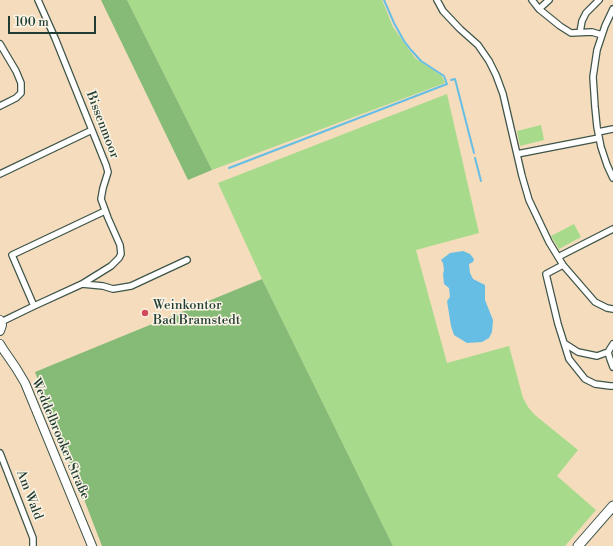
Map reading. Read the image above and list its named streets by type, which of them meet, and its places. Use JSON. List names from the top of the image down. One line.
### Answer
{"streets":{"street":["Bissenmoor","Weddelbrooker Straße","Am Wald"]},"places":["Weinkontor Bad Bramstedt"],"scale_bar":"100 m"}
